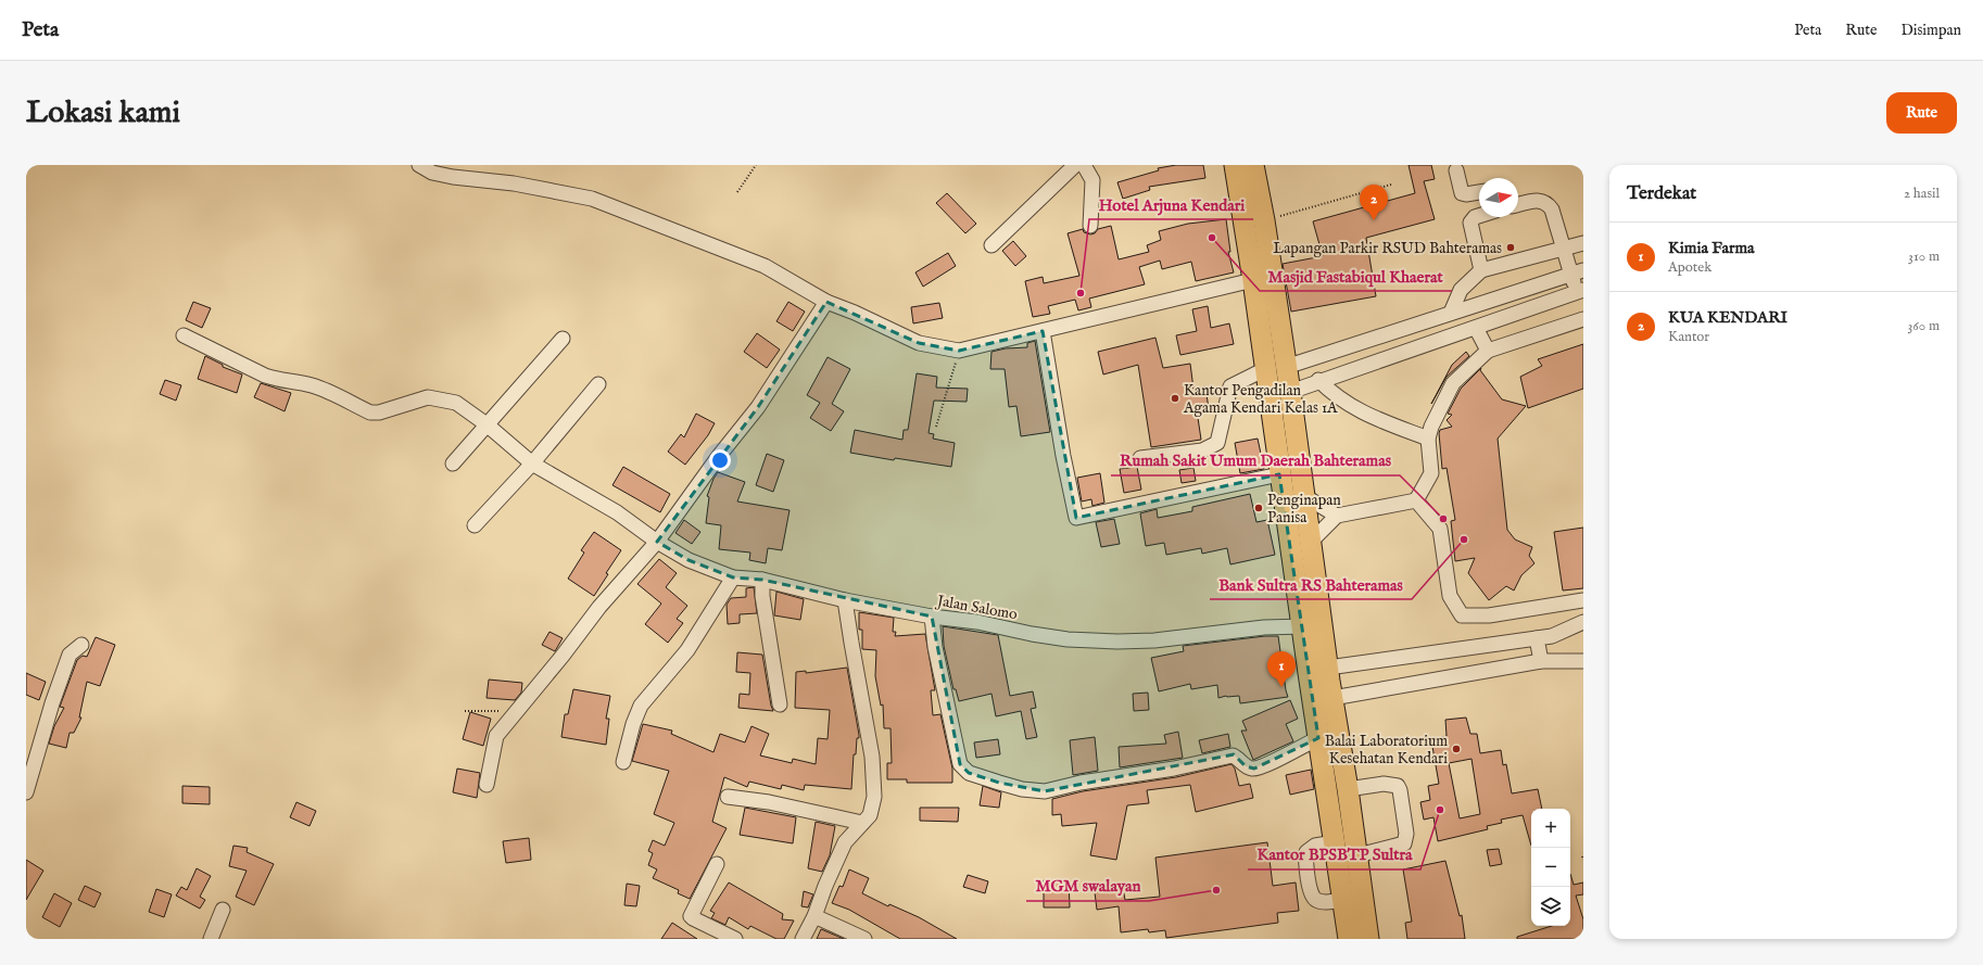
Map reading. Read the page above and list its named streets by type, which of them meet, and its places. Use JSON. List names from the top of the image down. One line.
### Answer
{"streets":{"street":["Jalan Salomo"]},"places":["Masjid Fastabiqul Khaerat","Lapangan Parkir RSUD Bahteramas","Hotel Arjuna Kendari","Kantor Pengadilan Agama Kendari Kelas 1A","Penginapan Panisa","Rumah Sakit Umum Daerah Bahteramas","Bank Sultra RS Bahteramas","Balai Laboratorium Kesehatan Kendari","Kantor BPSBTP Sultra","MGM swalayan"],"north":"right","page":{"header":"Peta","nav":["Peta","Rute","Disimpan"],"buttons":"Rute","title":"Lokasi kami","heading":["Terdekat","2 hasil"],"pins":["2","1"],"list":[{"mark":"1","name":"Kimia Farma","note":"Apotek","value":"310 m"},{"mark":"2","name":"KUA KENDARI","note":"Kantor","value":"360 m"}],"map_buttons":["+","−"]}}
